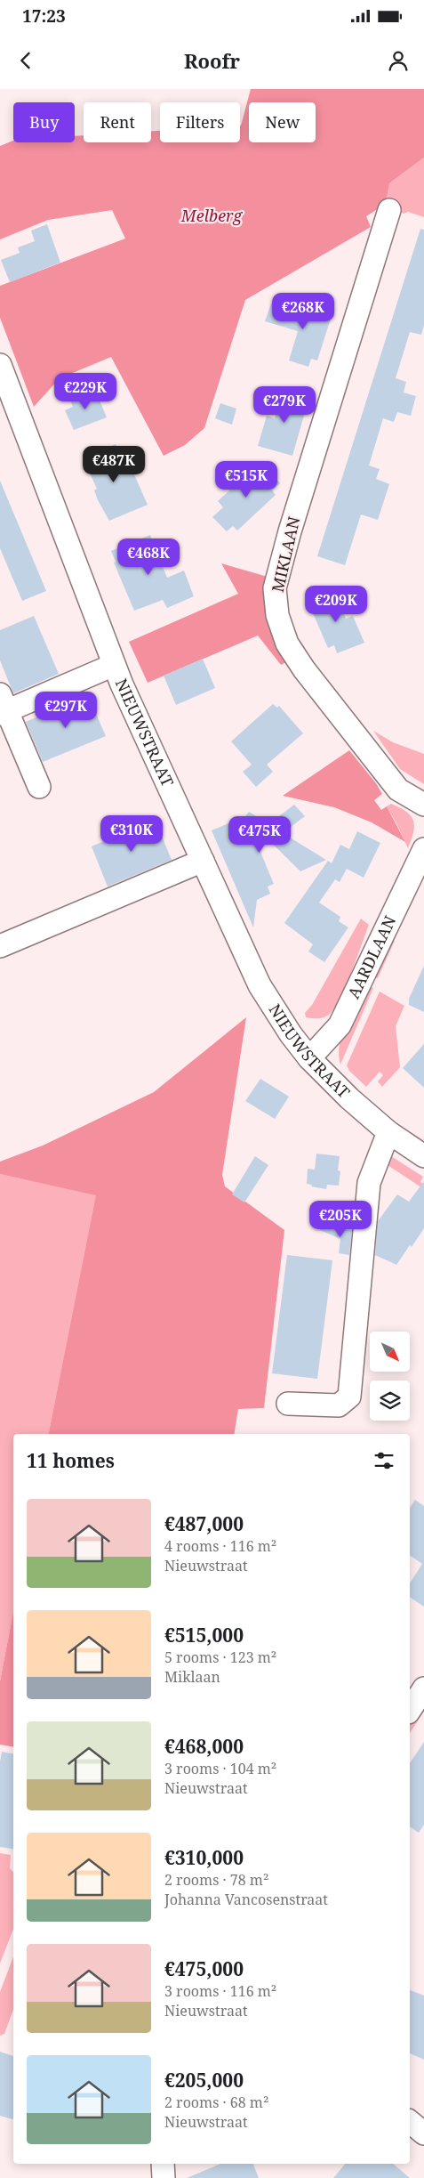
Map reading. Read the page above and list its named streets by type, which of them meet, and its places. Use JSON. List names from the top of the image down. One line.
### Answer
{"streets":{"street":["MIKLAAN","NIEUWSTRAAT","AARDLAAN"]},"crossings":[["NIEUWSTRAAT","AARDLAAN"]],"parks":["Melberg"],"north":"bottom right","page":{"status":"17:23","header":"Roofr","chip":["Buy","Rent","Filters","New"],"price":["€268K","€229K","€279K","€487K","€515K","€468K","€209K","€297K","€310K","€475K","€205K"],"heading":"11 homes","list":[{"name":"€487,000","note":"4 rooms · 116 m² · Nieuwstraat"},{"name":"€515,000","note":"5 rooms · 123 m² · Miklaan"},{"name":"€468,000","note":"3 rooms · 104 m² · Nieuwstraat"},{"name":"€310,000","note":"2 rooms · 78 m² · Johanna Vancosenstraat"},{"name":"€475,000","note":"3 rooms · 116 m² · Nieuwstraat"},{"name":"€205,000","note":"2 rooms · 68 m² · Nieuwstraat"}]}}
